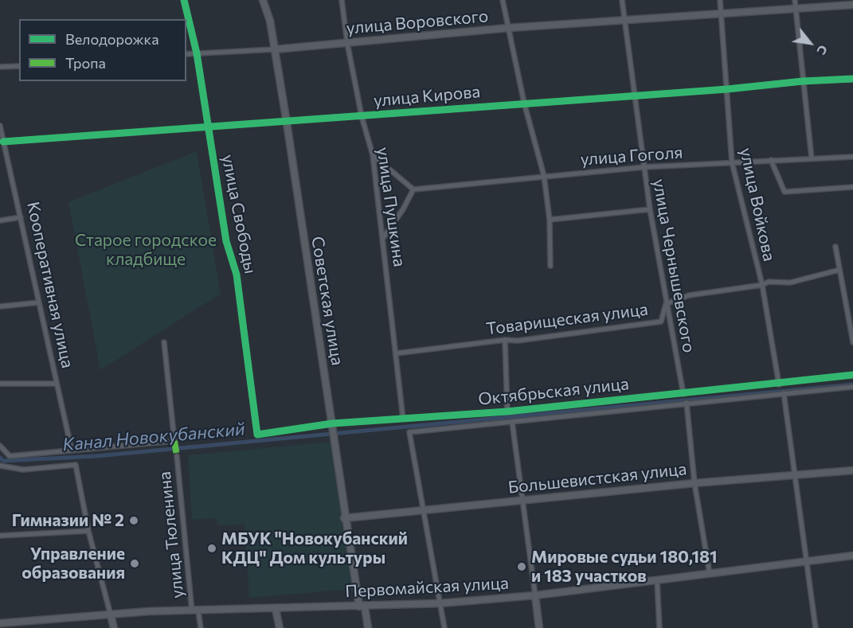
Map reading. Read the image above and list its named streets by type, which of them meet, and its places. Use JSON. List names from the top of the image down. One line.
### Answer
{"streets":{"main road":["улица Воровского","Советская улица","Большевистская улица","Первомайская улица"],"street":["улица Кирова","улица Гоголя","улица Войкова","улица Пушкина","улица Свободы","улица Чернышевского","Кооперативная улица","Товарищеская улица","Октябрьская улица","улица Тюленина"]},"crossings":[["улица Воровского","улица Войкова"],["улица Воровского","улица Пушкина"],["улица Воровского","улица Свободы"],["улица Воровского","улица Чернышевского"],["улица Воровского","Советская улица"],["улица Кирова","улица Войкова"],["улица Кирова","улица Пушкина"],["улица Кирова","улица Свободы"],["улица Кирова","улица Чернышевского"],["улица Кирова","Кооперативная улица"],["улица Кирова","Советская улица"],["улица Гоголя","улица Войкова"],["улица Гоголя","улица Чернышевского"],["улица Войкова","Товарищеская улица"],["улица Войкова","Октябрьская улица"],["улица Пушкина","Товарищеская улица"],["улица Пушкина","Октябрьская улица"],["улица Свободы","Октябрьская улица"],["улица Чернышевского","Товарищеская улица"],["улица Чернышевского","Октябрьская улица"],["Советская улица","Октябрьская улица"],["Советская улица","Большевистская улица"],["Советская улица","Первомайская улица"],["Октябрьская улица","Большевистская улица"],["улица Тюленина","Первомайская улица"]],"water":["Канал Новокубанский"],"parks":["Старое городское кладбище"],"places":["Гимназии № 2","МБУК \"Новокубанский КДЦ\" Дом культуры","Управление образования","Мировые судьи 180,181 и 183 участков"],"legend":["Велодорожка","Тропа"],"north":"bottom right"}
